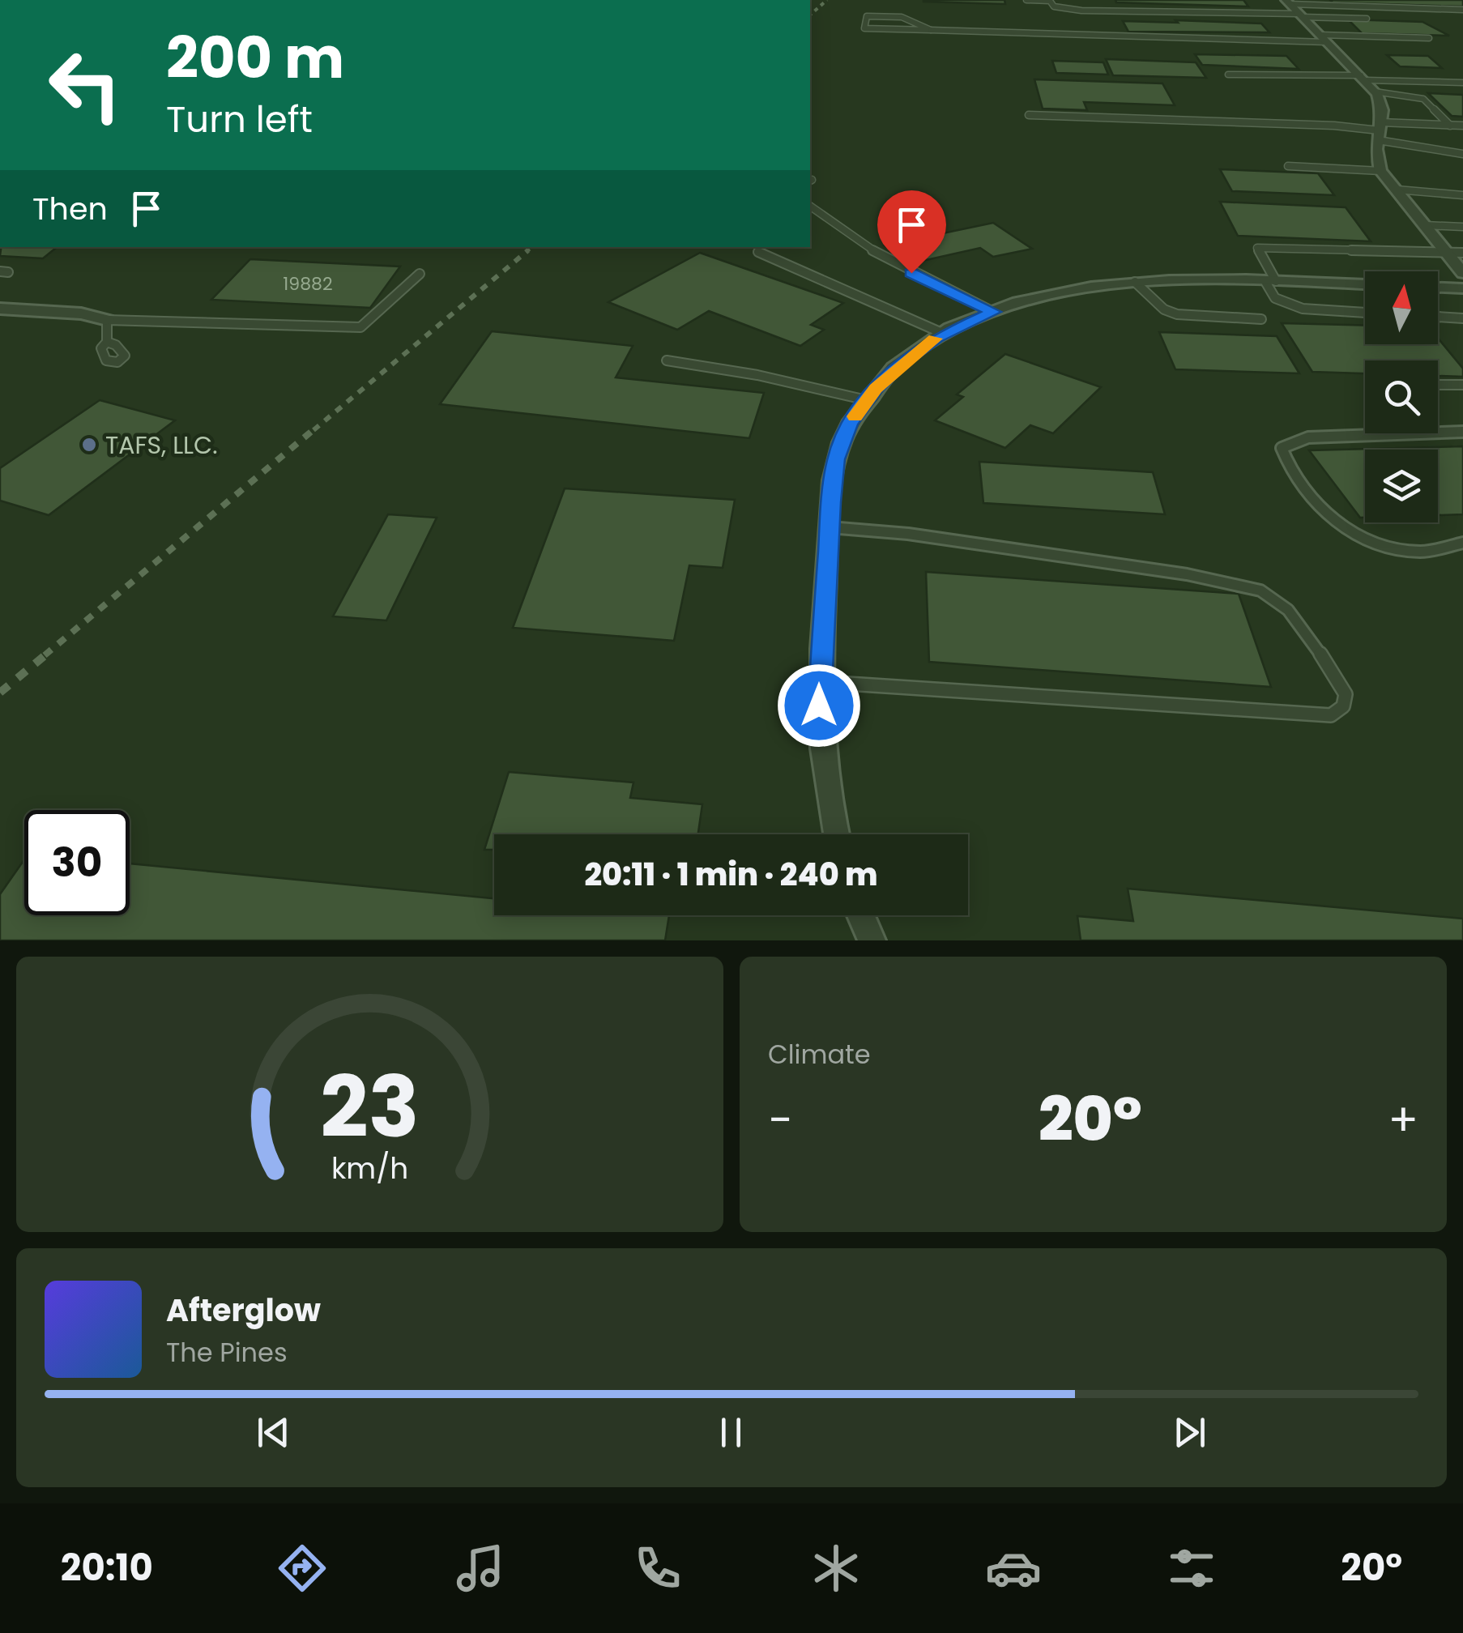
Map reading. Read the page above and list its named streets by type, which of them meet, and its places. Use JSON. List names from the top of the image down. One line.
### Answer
{"places":["TAFS, LLC."],"house_numbers":["19882"],"north":"top","page":{"turn":["200 m","Turn left"],"then":"Then","limit":"30","trip":"20:11 · 1 min · 240 m","tile":"Climate","heat":["−","20°","+"],"song":["Afterglow","The Pines"],"tabs":["20:10","20°"],"gauge":["23","km/h"]}}
